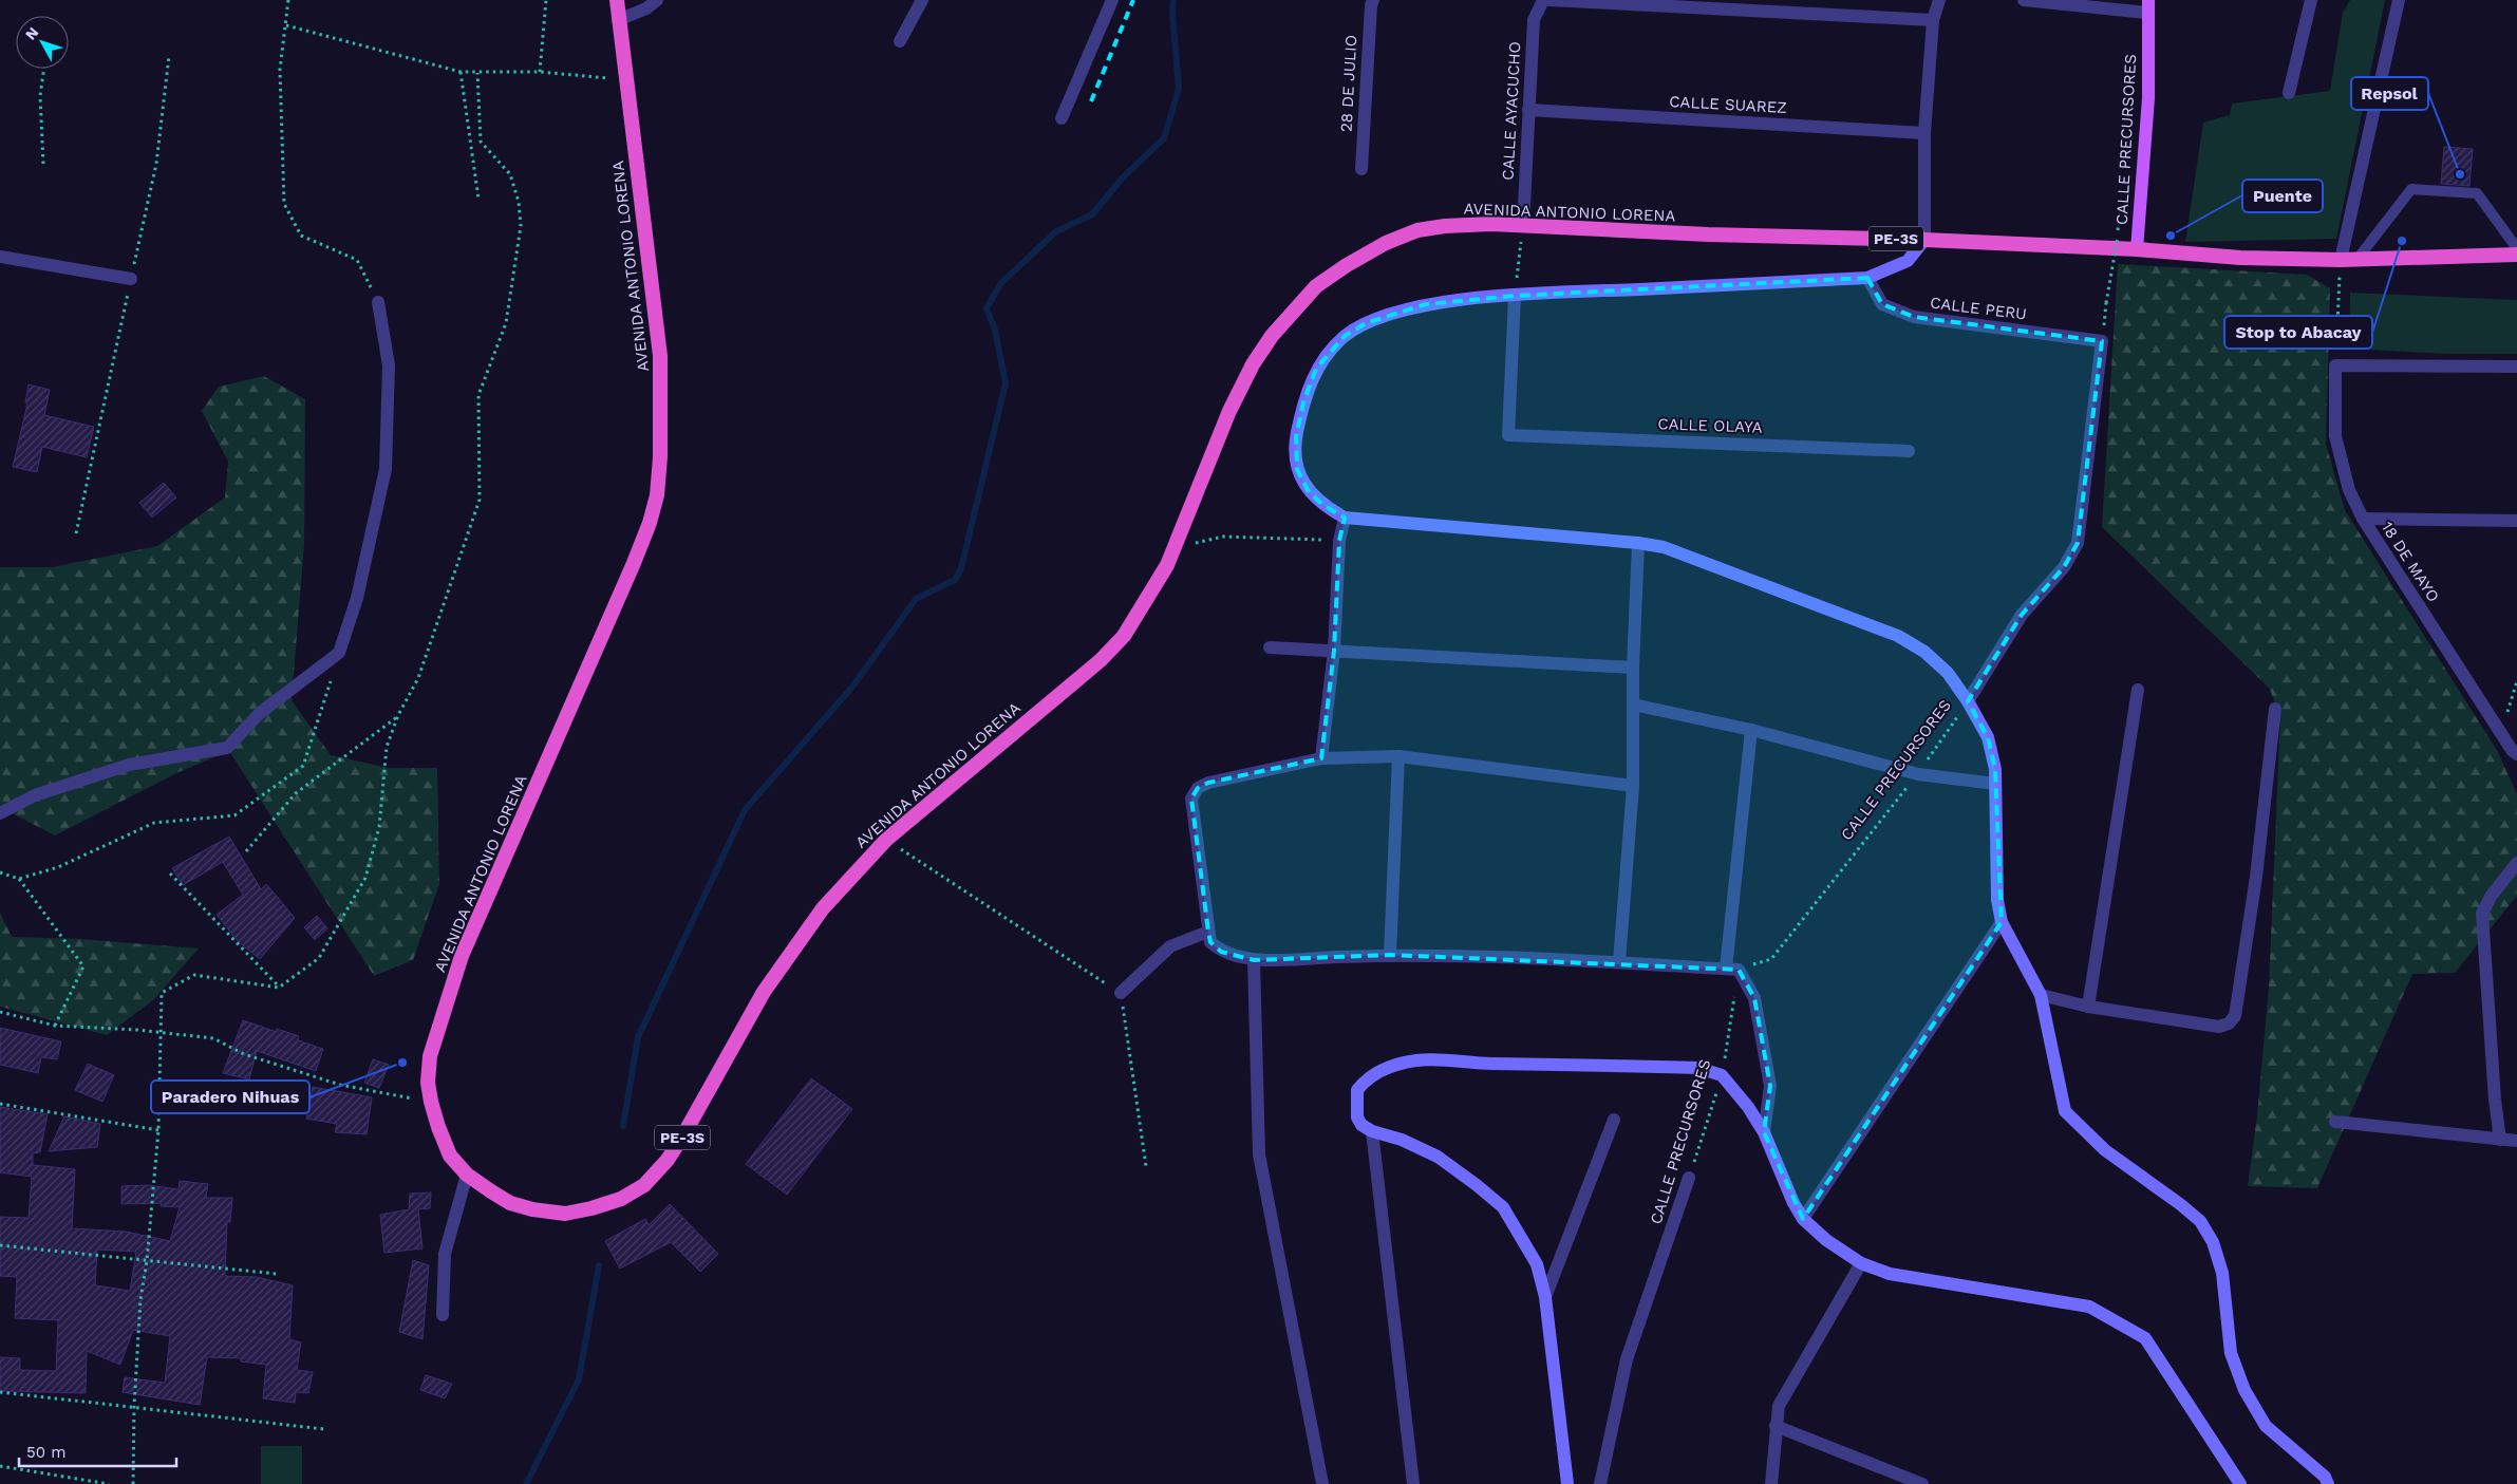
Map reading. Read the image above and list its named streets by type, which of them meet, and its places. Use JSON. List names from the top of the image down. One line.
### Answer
{"streets":{"highway":["AVENIDA ANTONIO LORENA","PE-3S"],"main road":["CALLE PRECURSORES"],"street":["28 DE JULIO","CALLE SUAREZ","CALLE AYACUCHO","CALLE PERU","CALLE OLAYA","18 DE MAYO"]},"crossings":[["CALLE SUAREZ","CALLE AYACUCHO"],["CALLE AYACUCHO","AVENIDA ANTONIO LORENA"],["CALLE PRECURSORES","PE-3S"],["CALLE PRECURSORES","CALLE PERU"],["AVENIDA ANTONIO LORENA","PE-3S"]],"places":["Repsol","Puente","Stop to Abacay","Paradero Nihuas"],"scale_bar":"50 m","north":"top left"}
